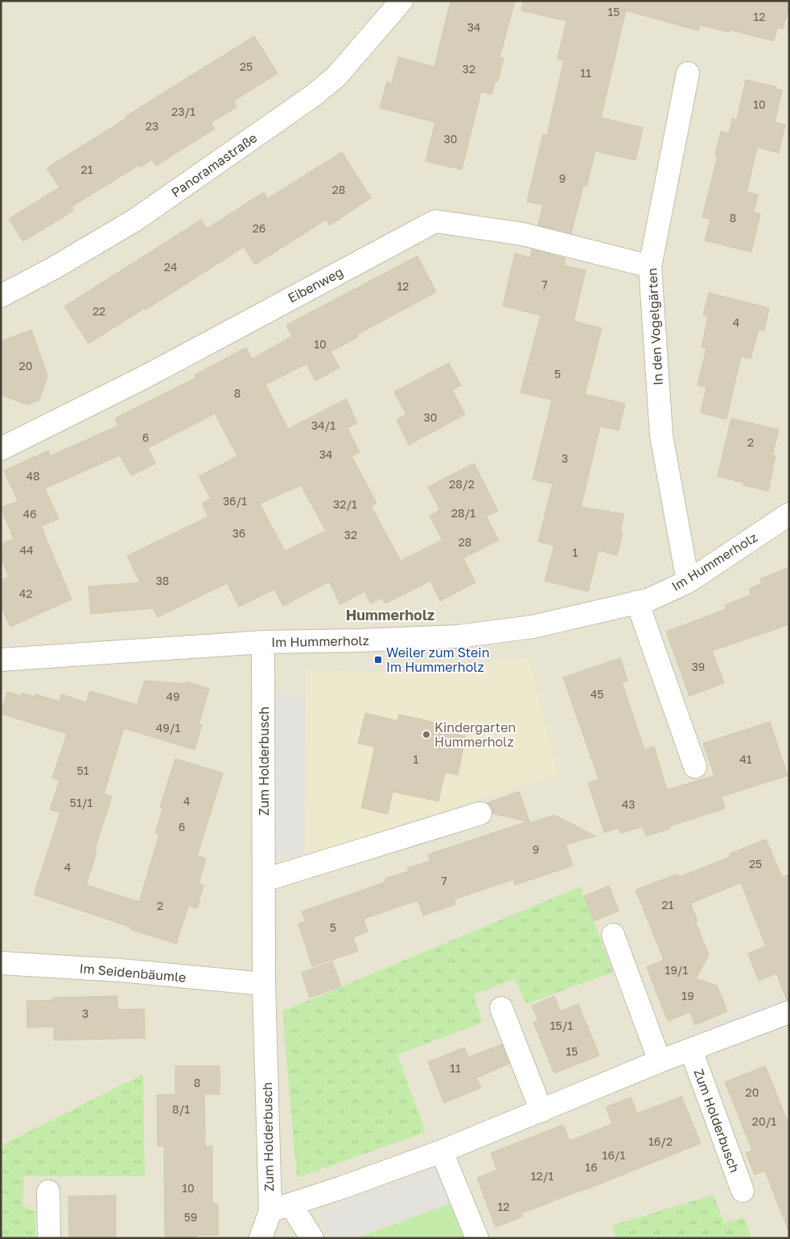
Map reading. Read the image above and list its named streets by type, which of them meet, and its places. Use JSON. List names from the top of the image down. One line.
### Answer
{"streets":{"street":["Panoramastraße","Eibenweg","In den Vogelgärten","Im Hummerholz","Zum Holderbusch","Im Seidenbäumle"]},"crossings":[["Eibenweg","In den Vogelgärten"],["In den Vogelgärten","Im Hummerholz"],["Im Hummerholz","Zum Holderbusch"],["Zum Holderbusch","Im Seidenbäumle"]],"districts":["Hummerholz"],"places":{"transit":["Weiler zum Stein Im Hummerholz"],"other":["Kindergarten Hummerholz"]},"house_numbers":["15","12","34","25","32","11","10","23/1","23","30","21","9","28","8","26","24","7","12","22","4","10","20","5","8","30","34/1","6","2","34","3","48","28/2","36/1","32/1","28/1","46","36","32","28","44","1","38","42","39","45","49","49/1","1","41","51","4","51/1","43","6","9","25","4","7","21","2","5","19/1","19","3","15/1","15","11","8","20","8/1","20/1","16/2","16/1","16","12/1","10","12","59"]}
